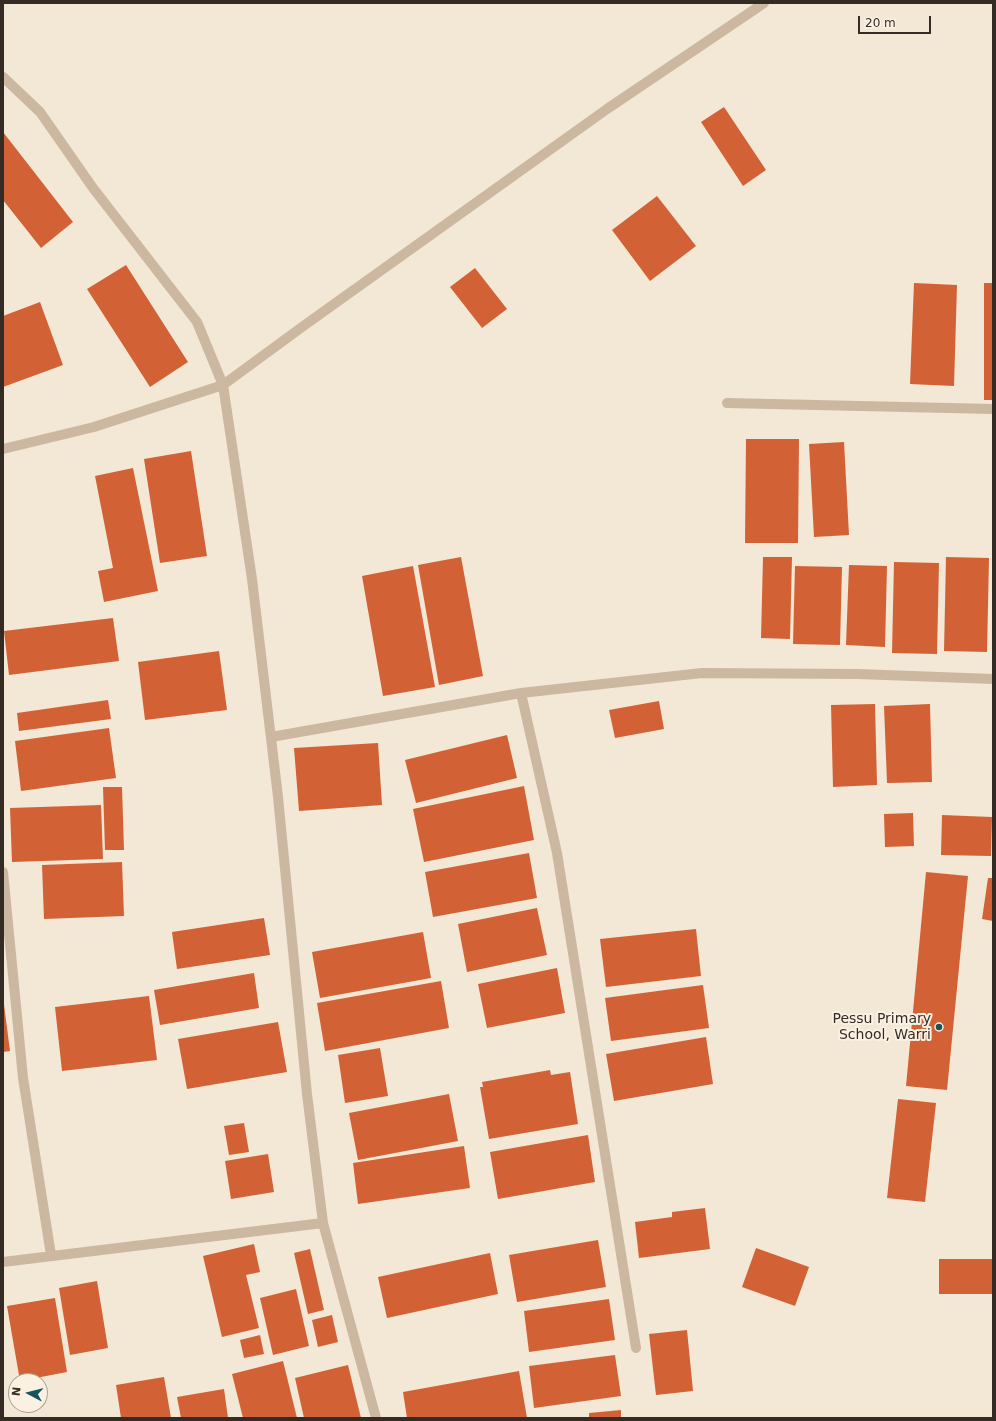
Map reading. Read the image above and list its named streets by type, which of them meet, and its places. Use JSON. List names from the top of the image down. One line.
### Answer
{"places":["Pessu Primary School, Warri"],"scale_bar":"20 m","north":"left"}
